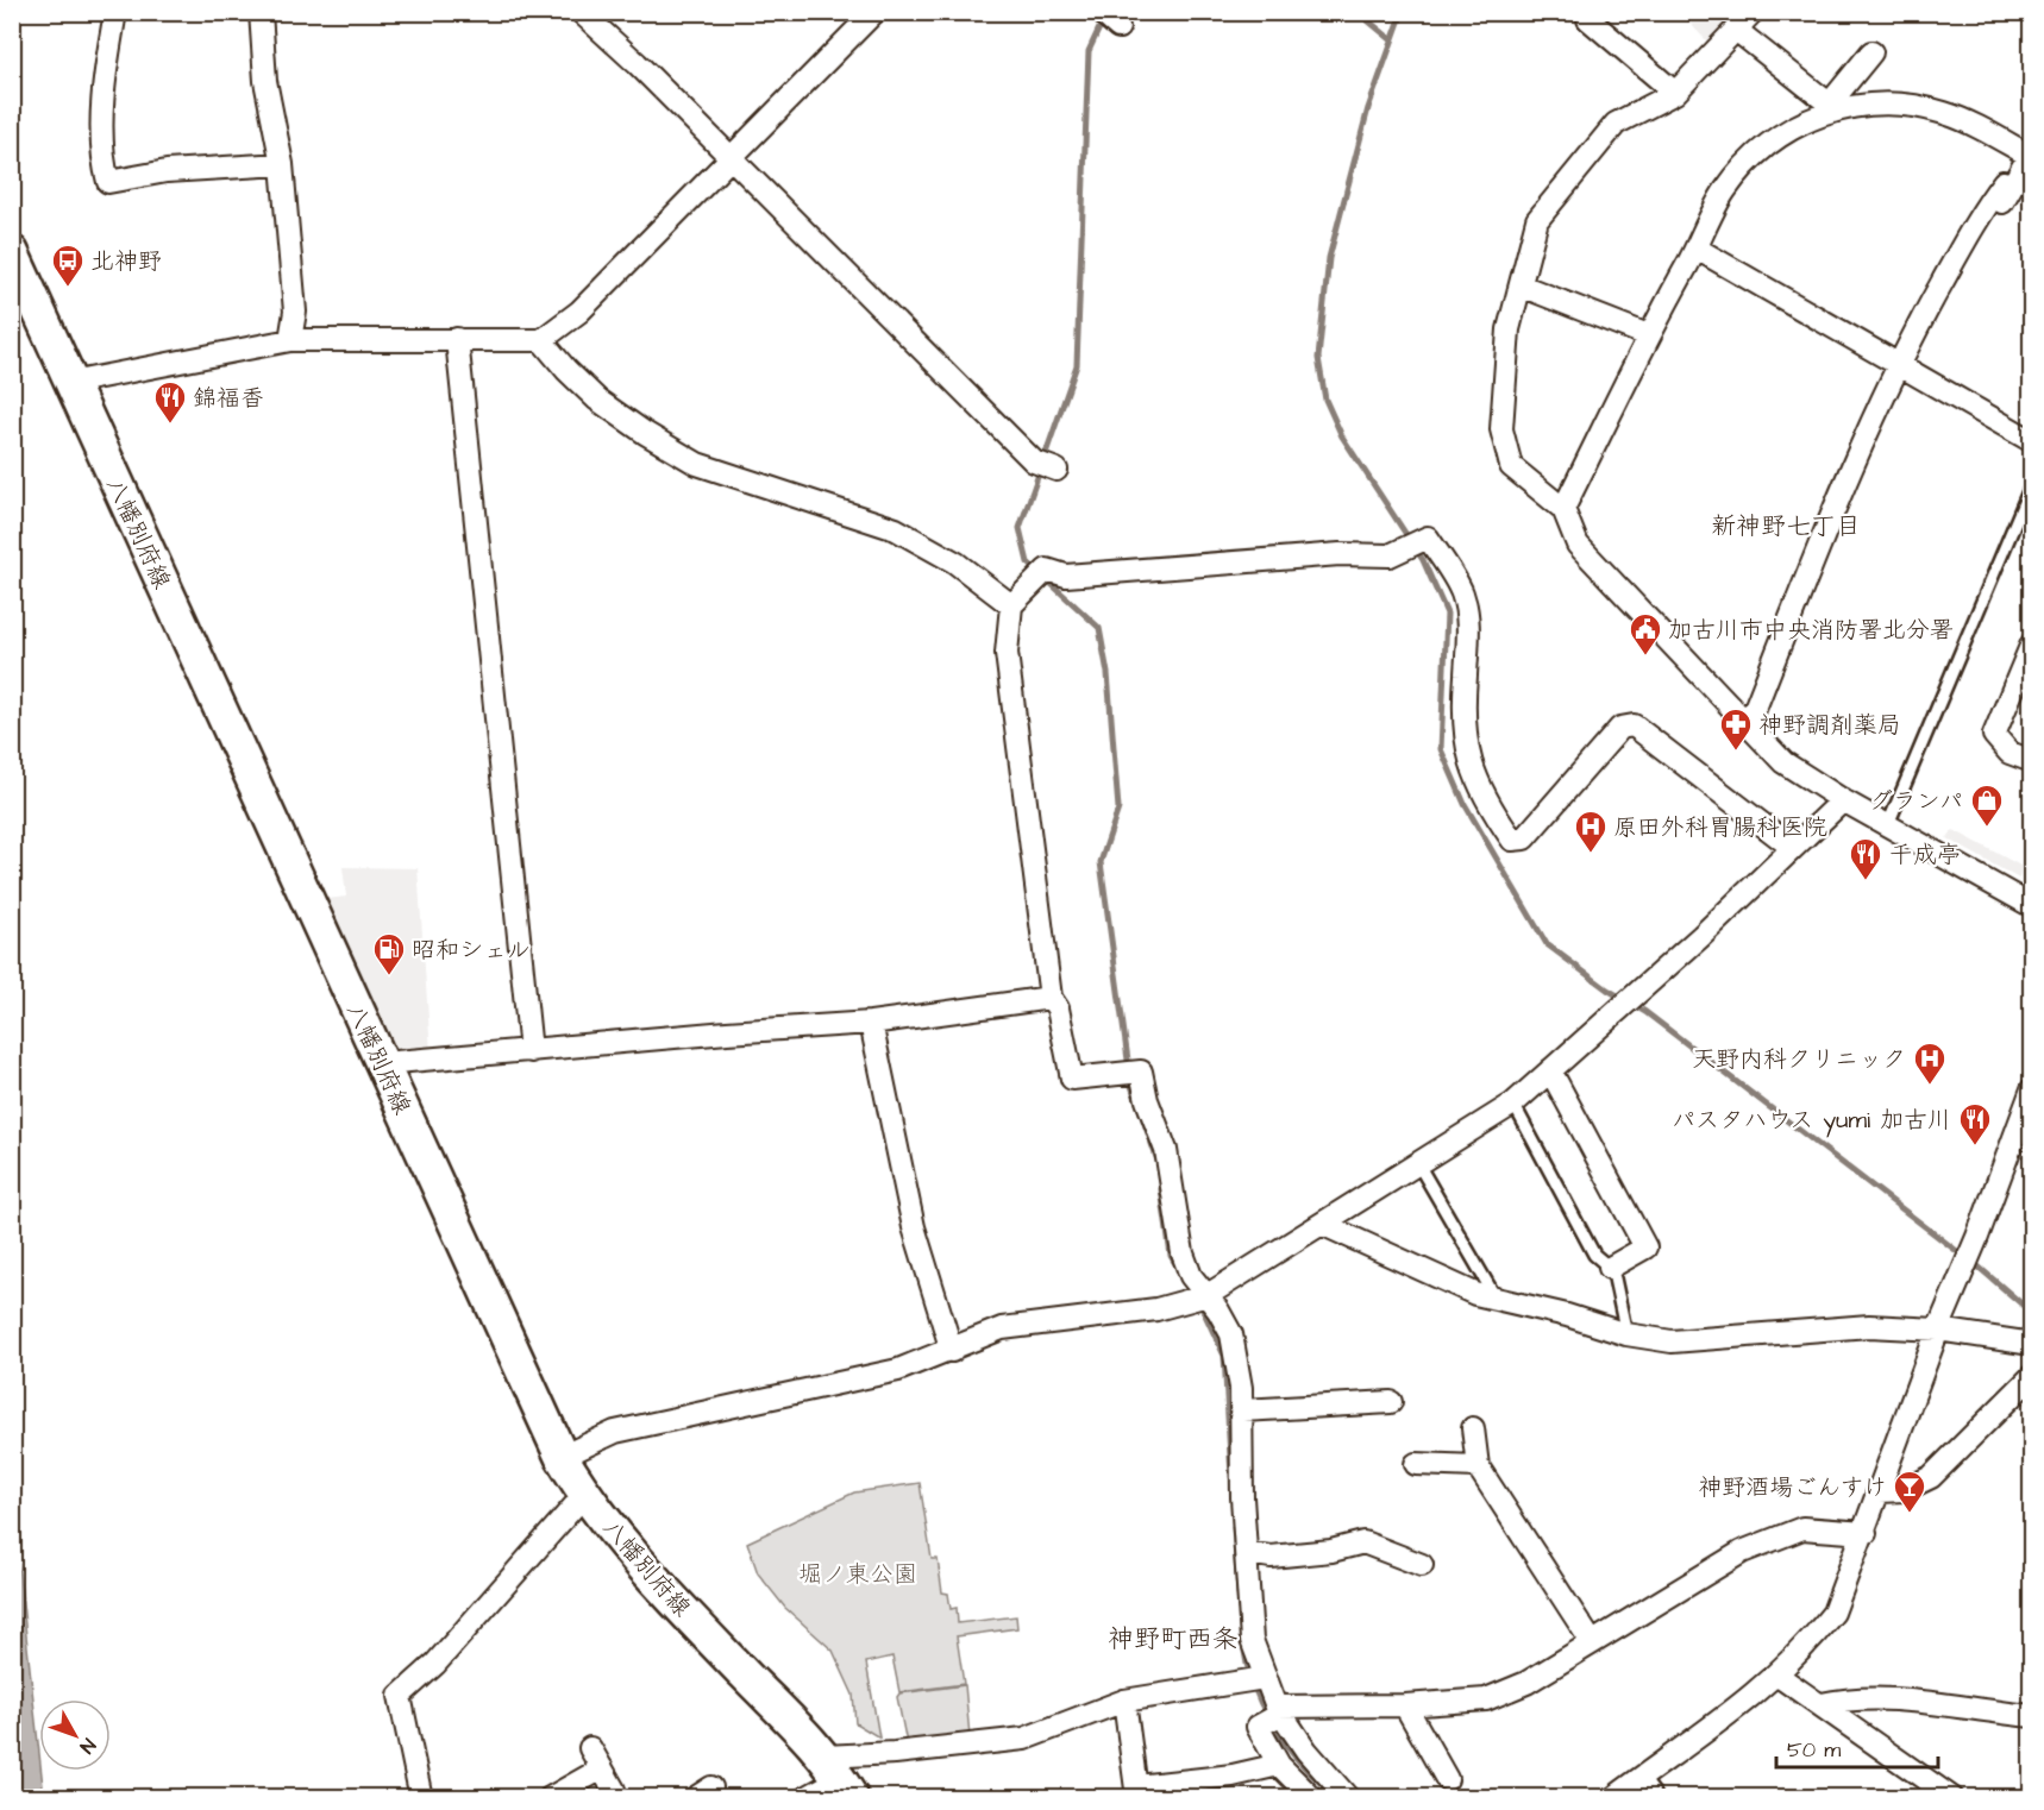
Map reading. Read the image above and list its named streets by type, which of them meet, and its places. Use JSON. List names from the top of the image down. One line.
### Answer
{"streets":{"main road":["八幡別府線"]},"districts":["新神野七丁目","神野町西条"],"parks":["堀ノ東公園"],"places":{"bus stop":["北神野"],"restaurant":["錦福香","千成亭","パスタハウス yumi 加古川"],"public building":["加古川市中央消防署北分署"],"pharmacy":["神野調剤薬局"],"shop":["グランパ"],"hospital":["原田外科胃腸科医院","天野内科クリニック"],"fuel station":["昭和シェル"],"bar":["神野酒場ごんすけ"]},"scale_bar":"50 m","north":"bottom right"}
